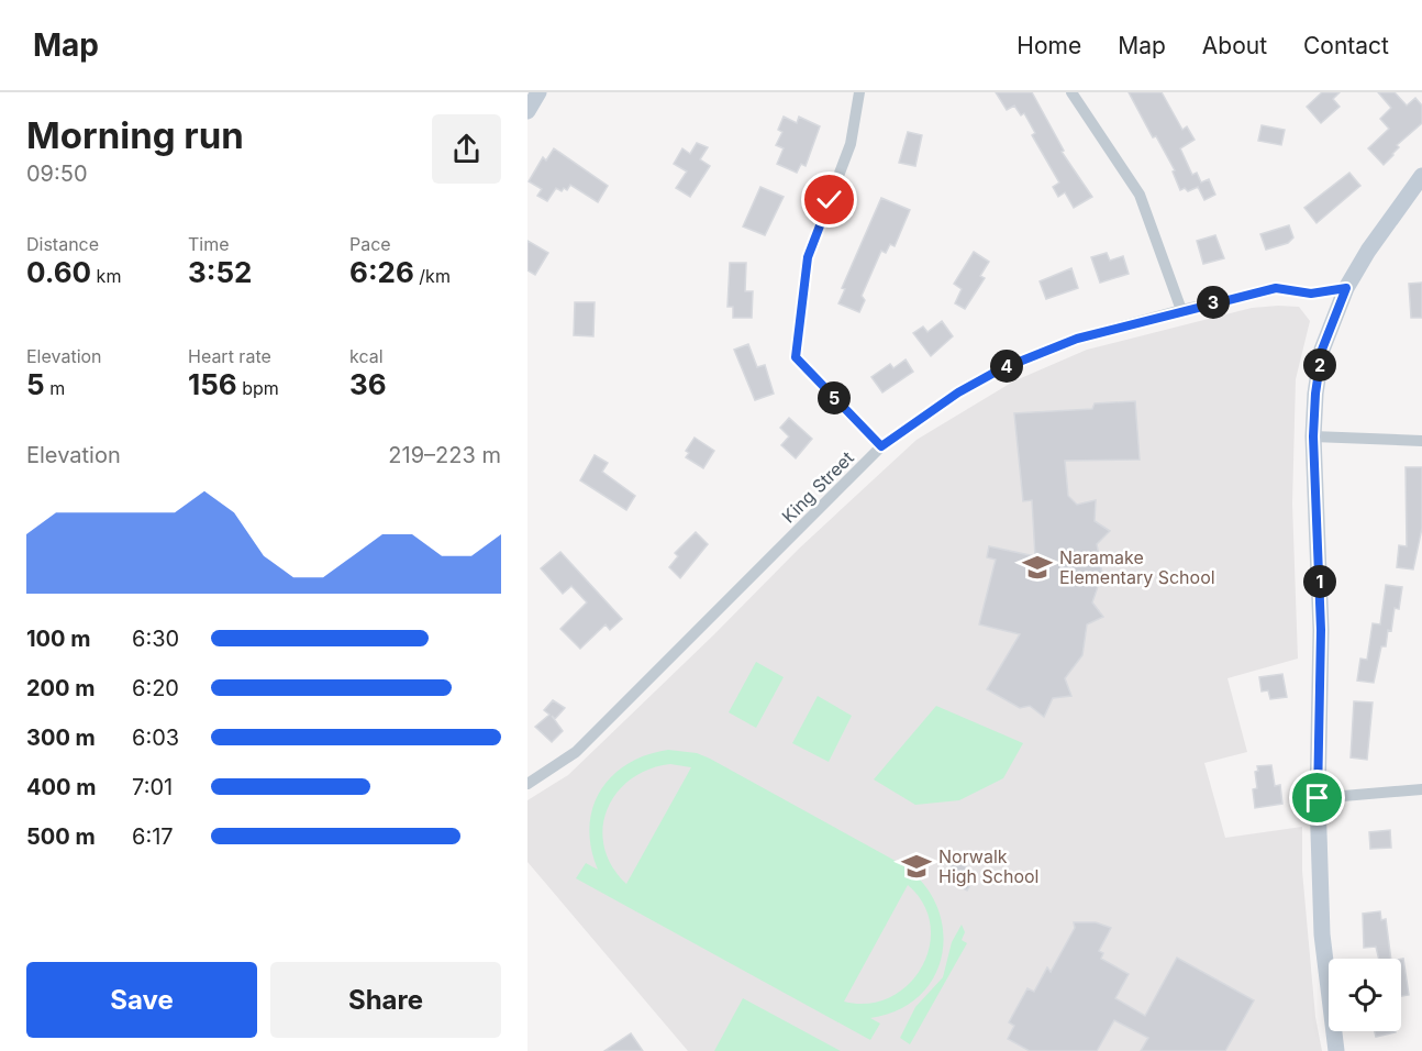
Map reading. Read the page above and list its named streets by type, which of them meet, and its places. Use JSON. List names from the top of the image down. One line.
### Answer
{"streets":{"street":["King Street"]},"places":{"school or university":["Naramake Elementary School","Norwalk High School"]},"page":{"header":"Map","nav":["Home","Map","About","Contact"],"heading":["Morning run","09:50"],"stats":[["Distance","0.60 km"],["Time","3:52"],["Pace","6:26 /km"],["Elevation","5 m"],["Heart rate","156 bpm"],["kcal","36"]],"pins":["3","2","4","5","1"],"chart":["Elevation","219–223 m"],"list":[{"name":"100 m","note":"6:30"},{"name":"200 m","note":"6:20"},{"name":"300 m","note":"6:03"},{"name":"400 m","note":"7:01"},{"name":"500 m","note":"6:17"}],"buttons":["Save","Share"]}}
